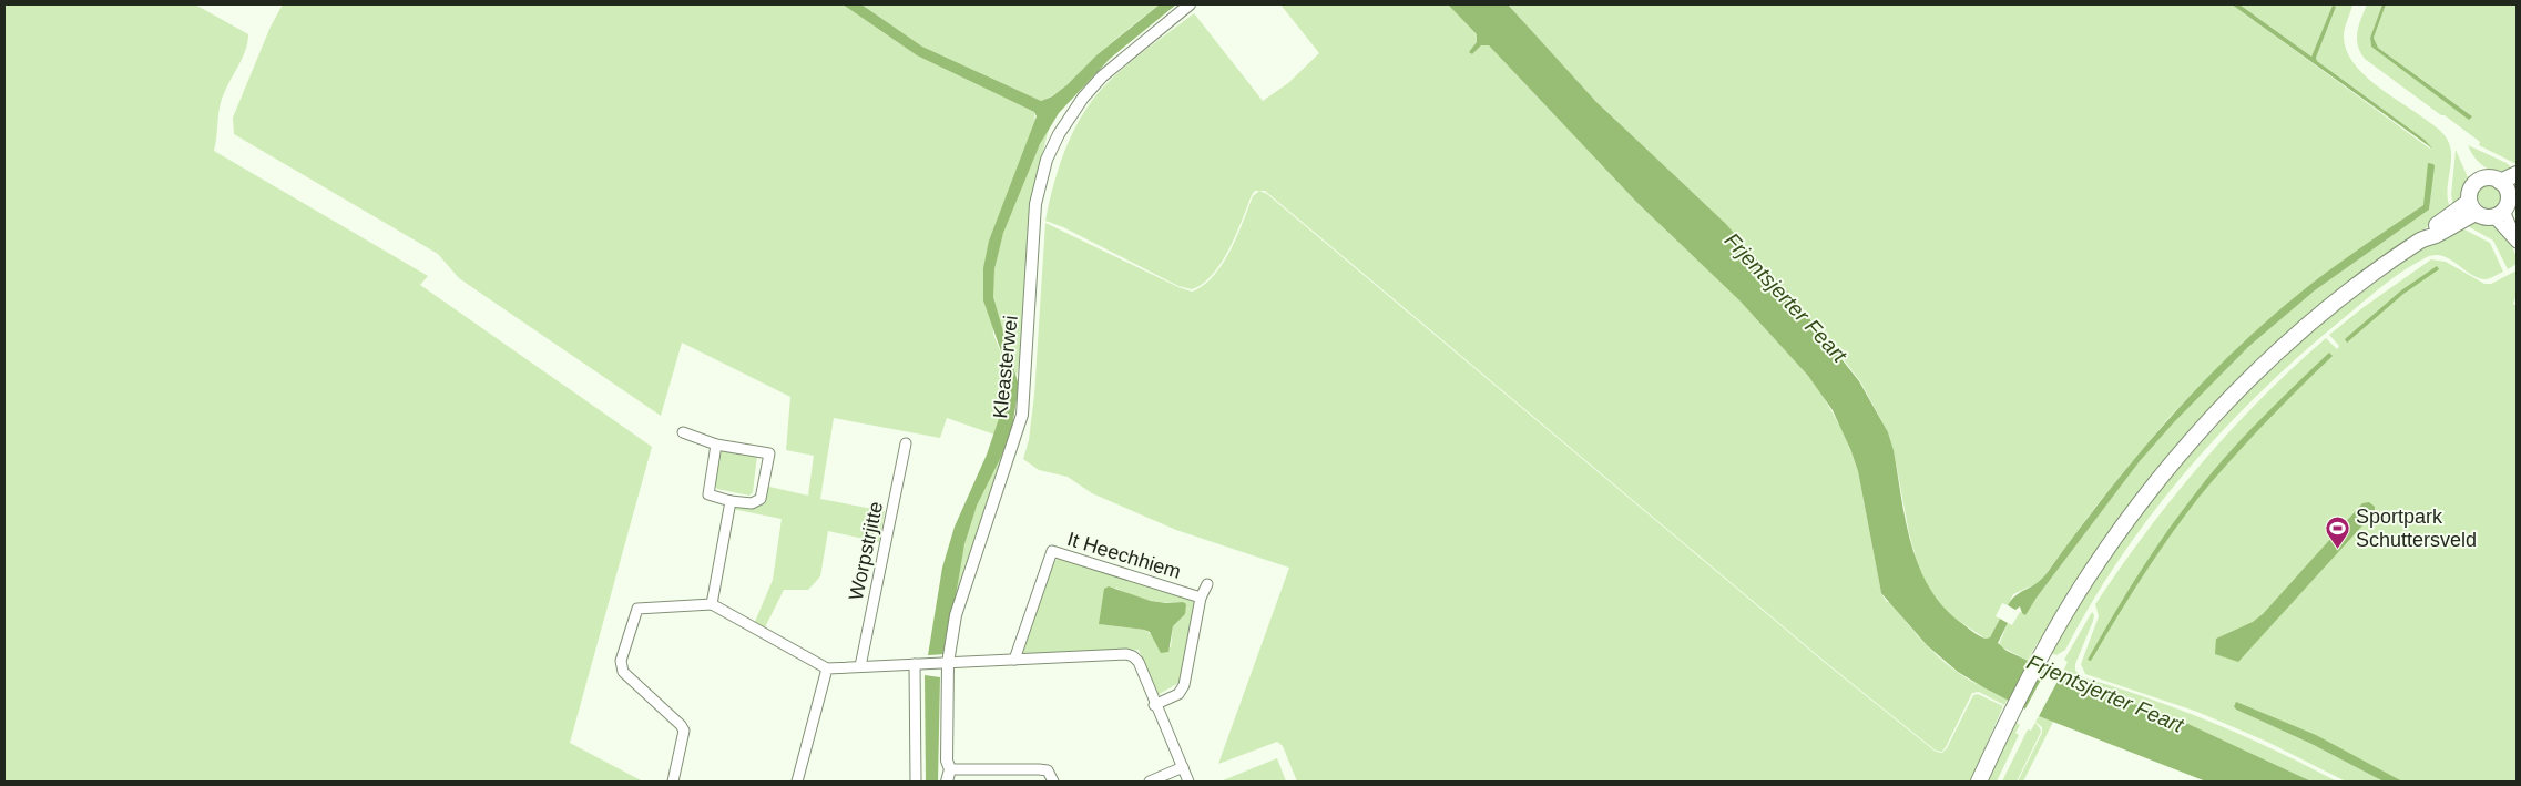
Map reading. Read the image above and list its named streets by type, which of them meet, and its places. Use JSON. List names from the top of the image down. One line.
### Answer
{"streets":{"street":["Kleasterwei","Worpstrjitte","It Heechhiem"]},"water":["Frjentsjerter Feart"],"places":{"sports":["Sportpark Schuttersveld"]}}
